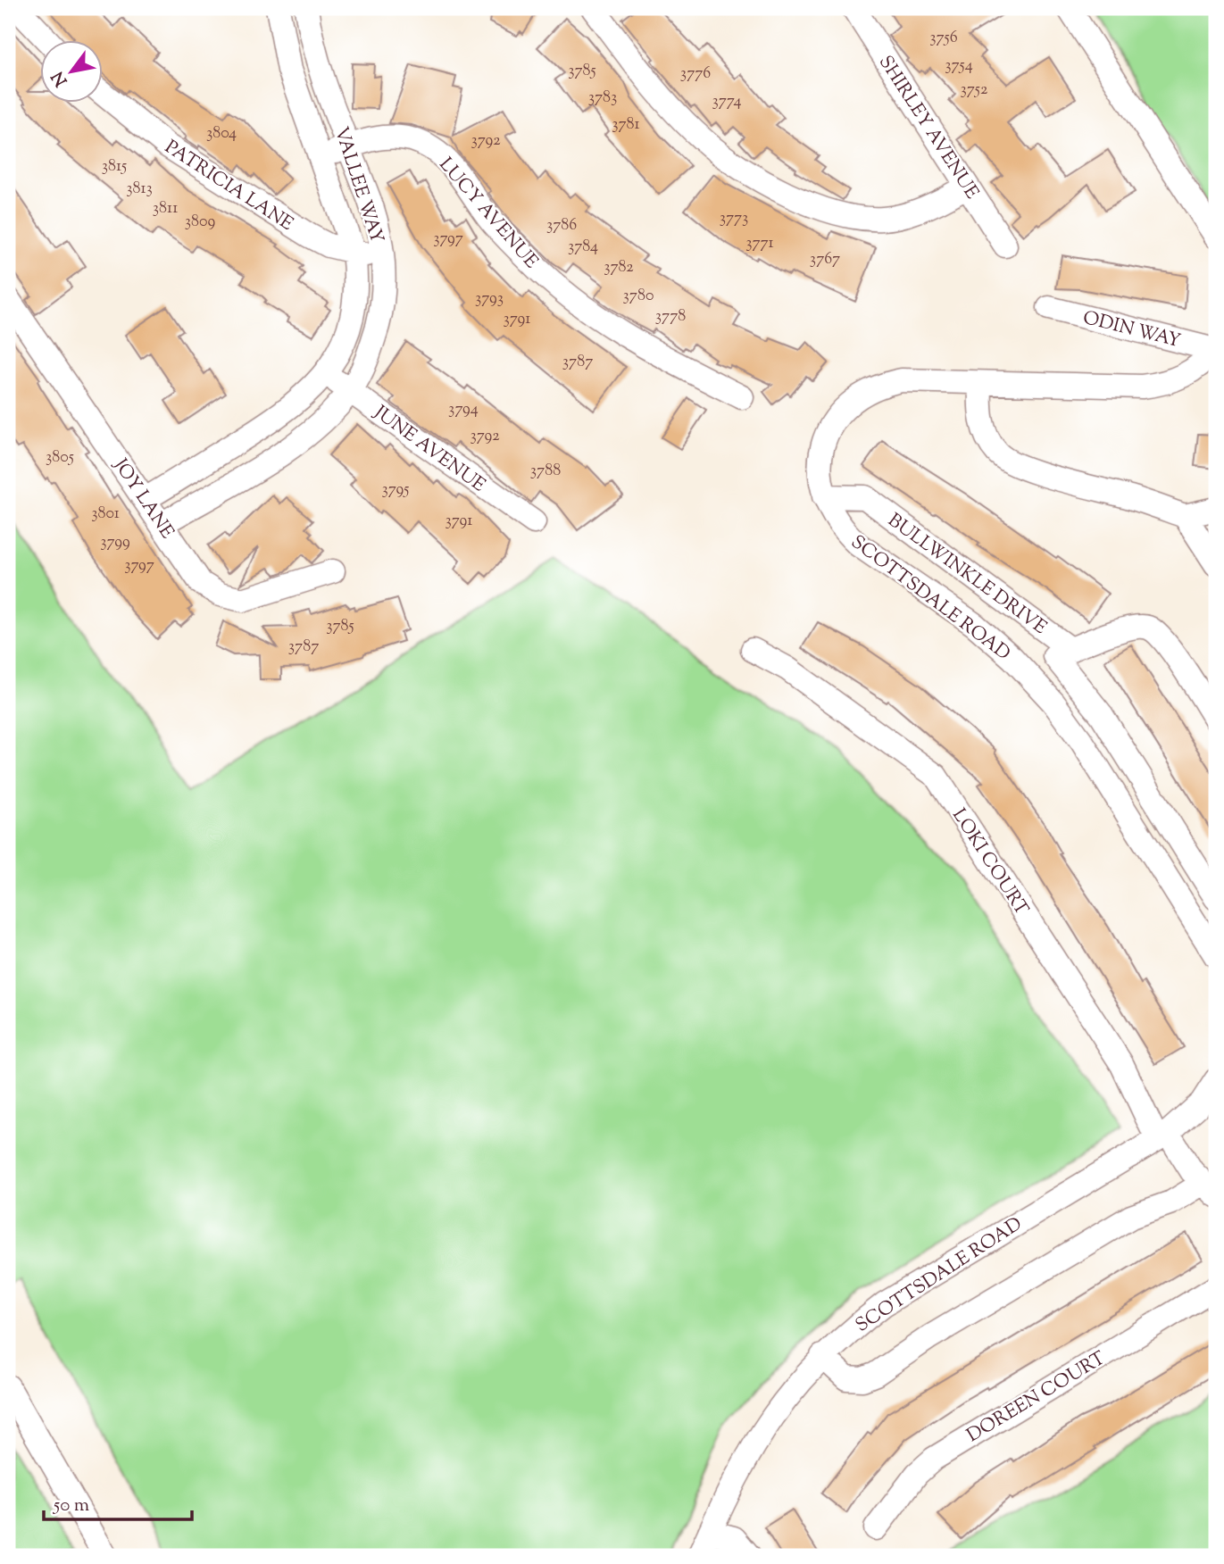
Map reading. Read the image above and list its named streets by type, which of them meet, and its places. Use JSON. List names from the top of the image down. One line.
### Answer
{"streets":{"street":["SHIRLEY AVENUE","PATRICIA LANE","VALLEE WAY","LUCY AVENUE","ODIN WAY","JUNE AVENUE","JOY LANE","BULLWINKLE DRIVE","SCOTTSDALE ROAD","LOKI COURT","DOREEN COURT"]},"crossings":[["PATRICIA LANE","VALLEE WAY"],["VALLEE WAY","LUCY AVENUE"],["VALLEE WAY","JUNE AVENUE"],["VALLEE WAY","JOY LANE"],["ODIN WAY","SCOTTSDALE ROAD"],["BULLWINKLE DRIVE","SCOTTSDALE ROAD"],["SCOTTSDALE ROAD","LOKI COURT"]],"house_numbers":["3756","3754","3785","3776","3752","3783","3774","3781","3804","3792","3815","3813","3811","3773","3809","3786","3797","3771","3784","3767","3782","3780","3793","3778","3791","3787","3794","3792","3805","3788","3795","3801","3791","3799","3797","3785","3787"],"scale_bar":"50 m","north":"bottom left"}
